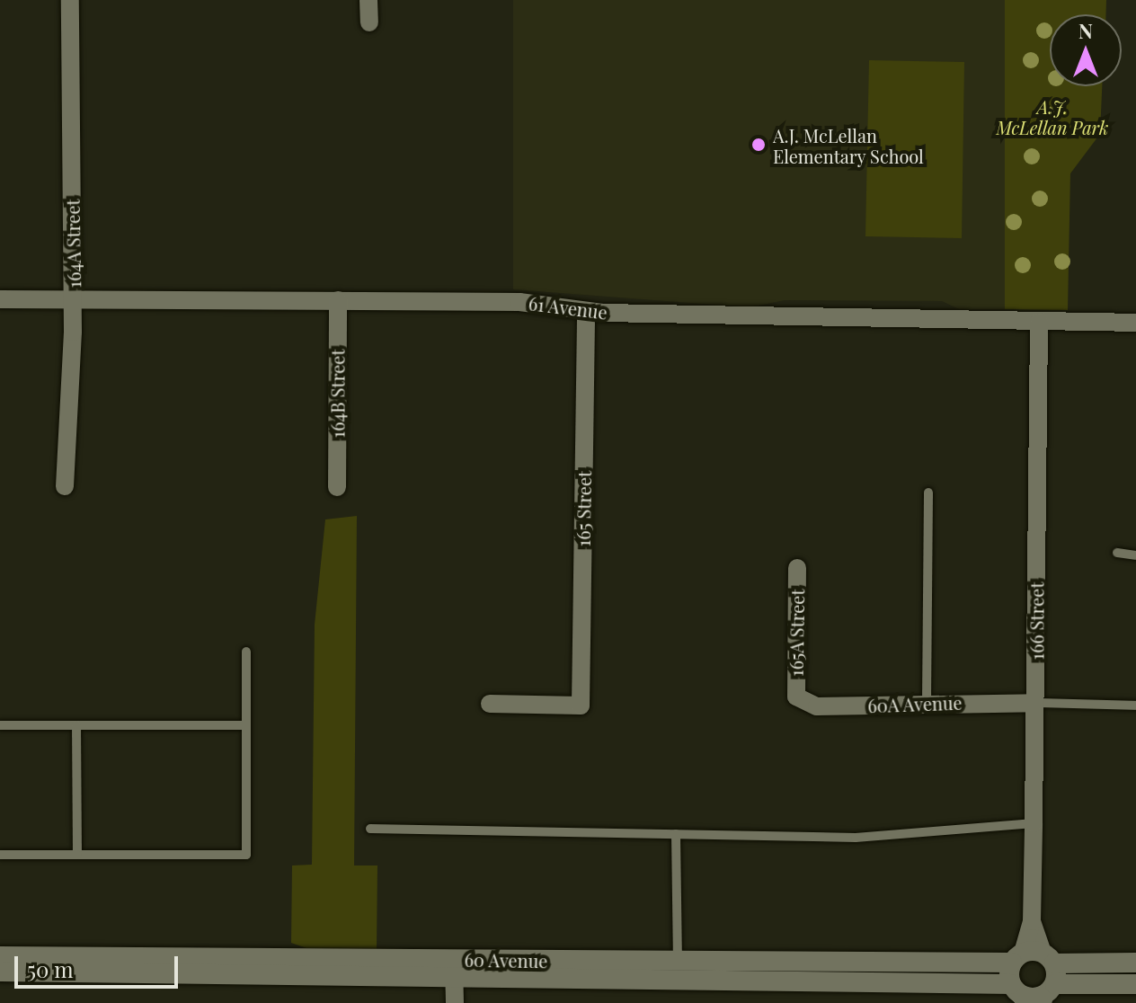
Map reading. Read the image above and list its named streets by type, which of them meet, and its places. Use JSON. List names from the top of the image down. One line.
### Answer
{"streets":{"street":["164A Street","61 Avenue","164B Street","165 Street","166 Street","165A Street","60A Avenue","60 Avenue"]},"crossings":[["164A Street","61 Avenue"],["61 Avenue","164B Street"],["61 Avenue","165 Street"],["61 Avenue","166 Street"],["166 Street","60A Avenue"],["166 Street","60 Avenue"],["165A Street","60A Avenue"]],"parks":["A.J. McLellan Park"],"places":["A.J. McLellan Elementary School"],"scale_bar":"50 m","north":"top"}
